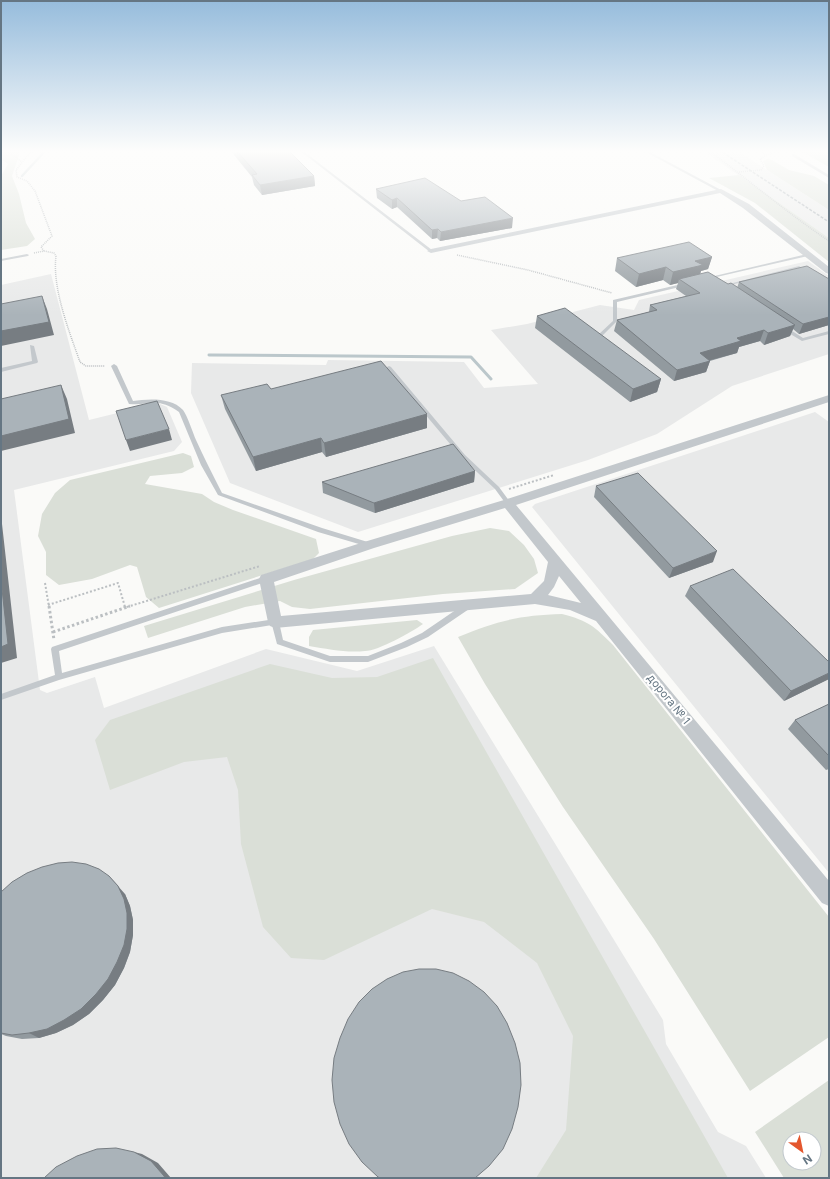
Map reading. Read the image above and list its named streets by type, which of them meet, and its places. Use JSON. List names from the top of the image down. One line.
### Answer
{"streets":{"street":["дорога № 1"]},"north":"bottom right"}
